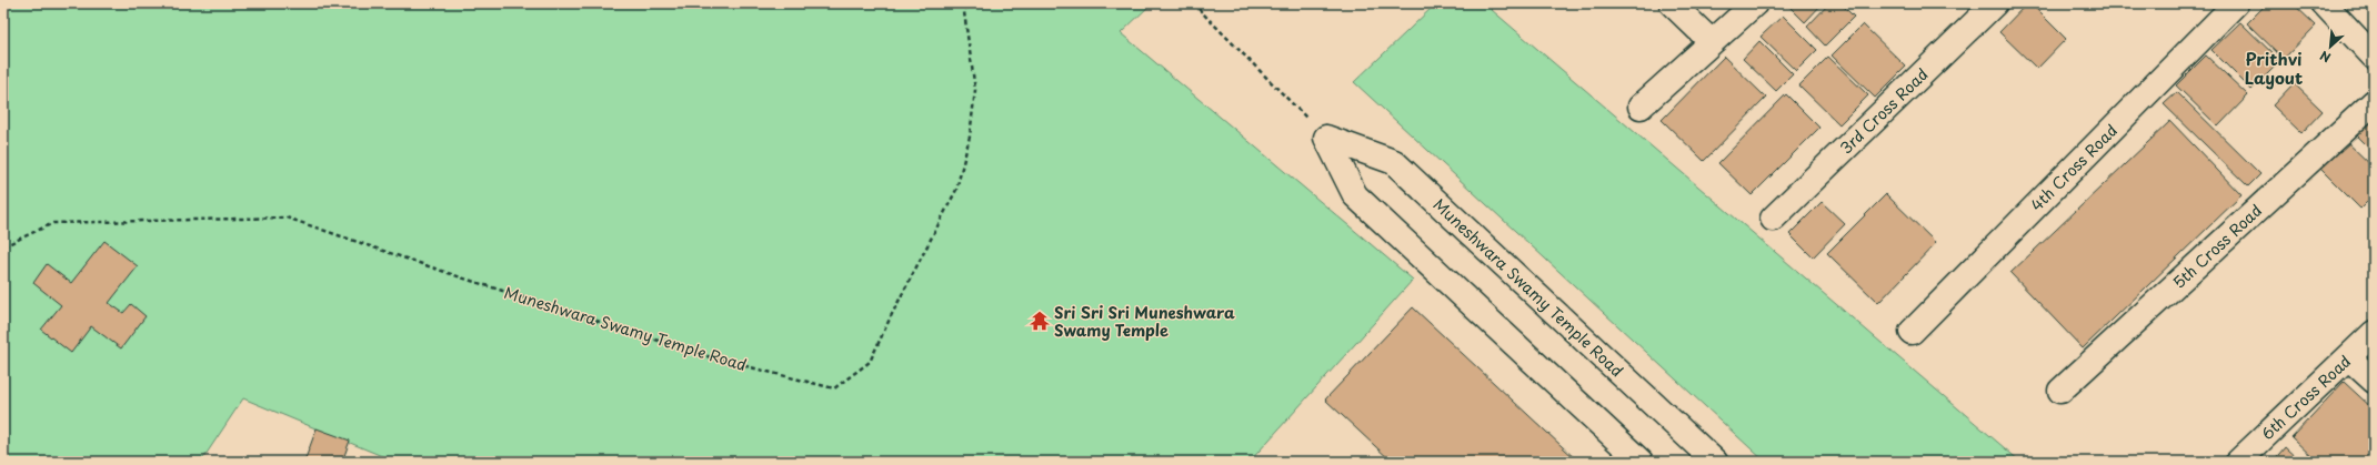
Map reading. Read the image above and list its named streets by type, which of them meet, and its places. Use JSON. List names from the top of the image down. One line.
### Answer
{"streets":{"street":["3rd Cross Road","4th Cross Road","5th Cross Road","Muneshwara Swamy Temple Road","6th Cross Road"]},"districts":["Prithvi Layout"],"places":{"temple":["Sri Sri Sri Muneshwara Swamy Temple"]},"north":"bottom left"}
